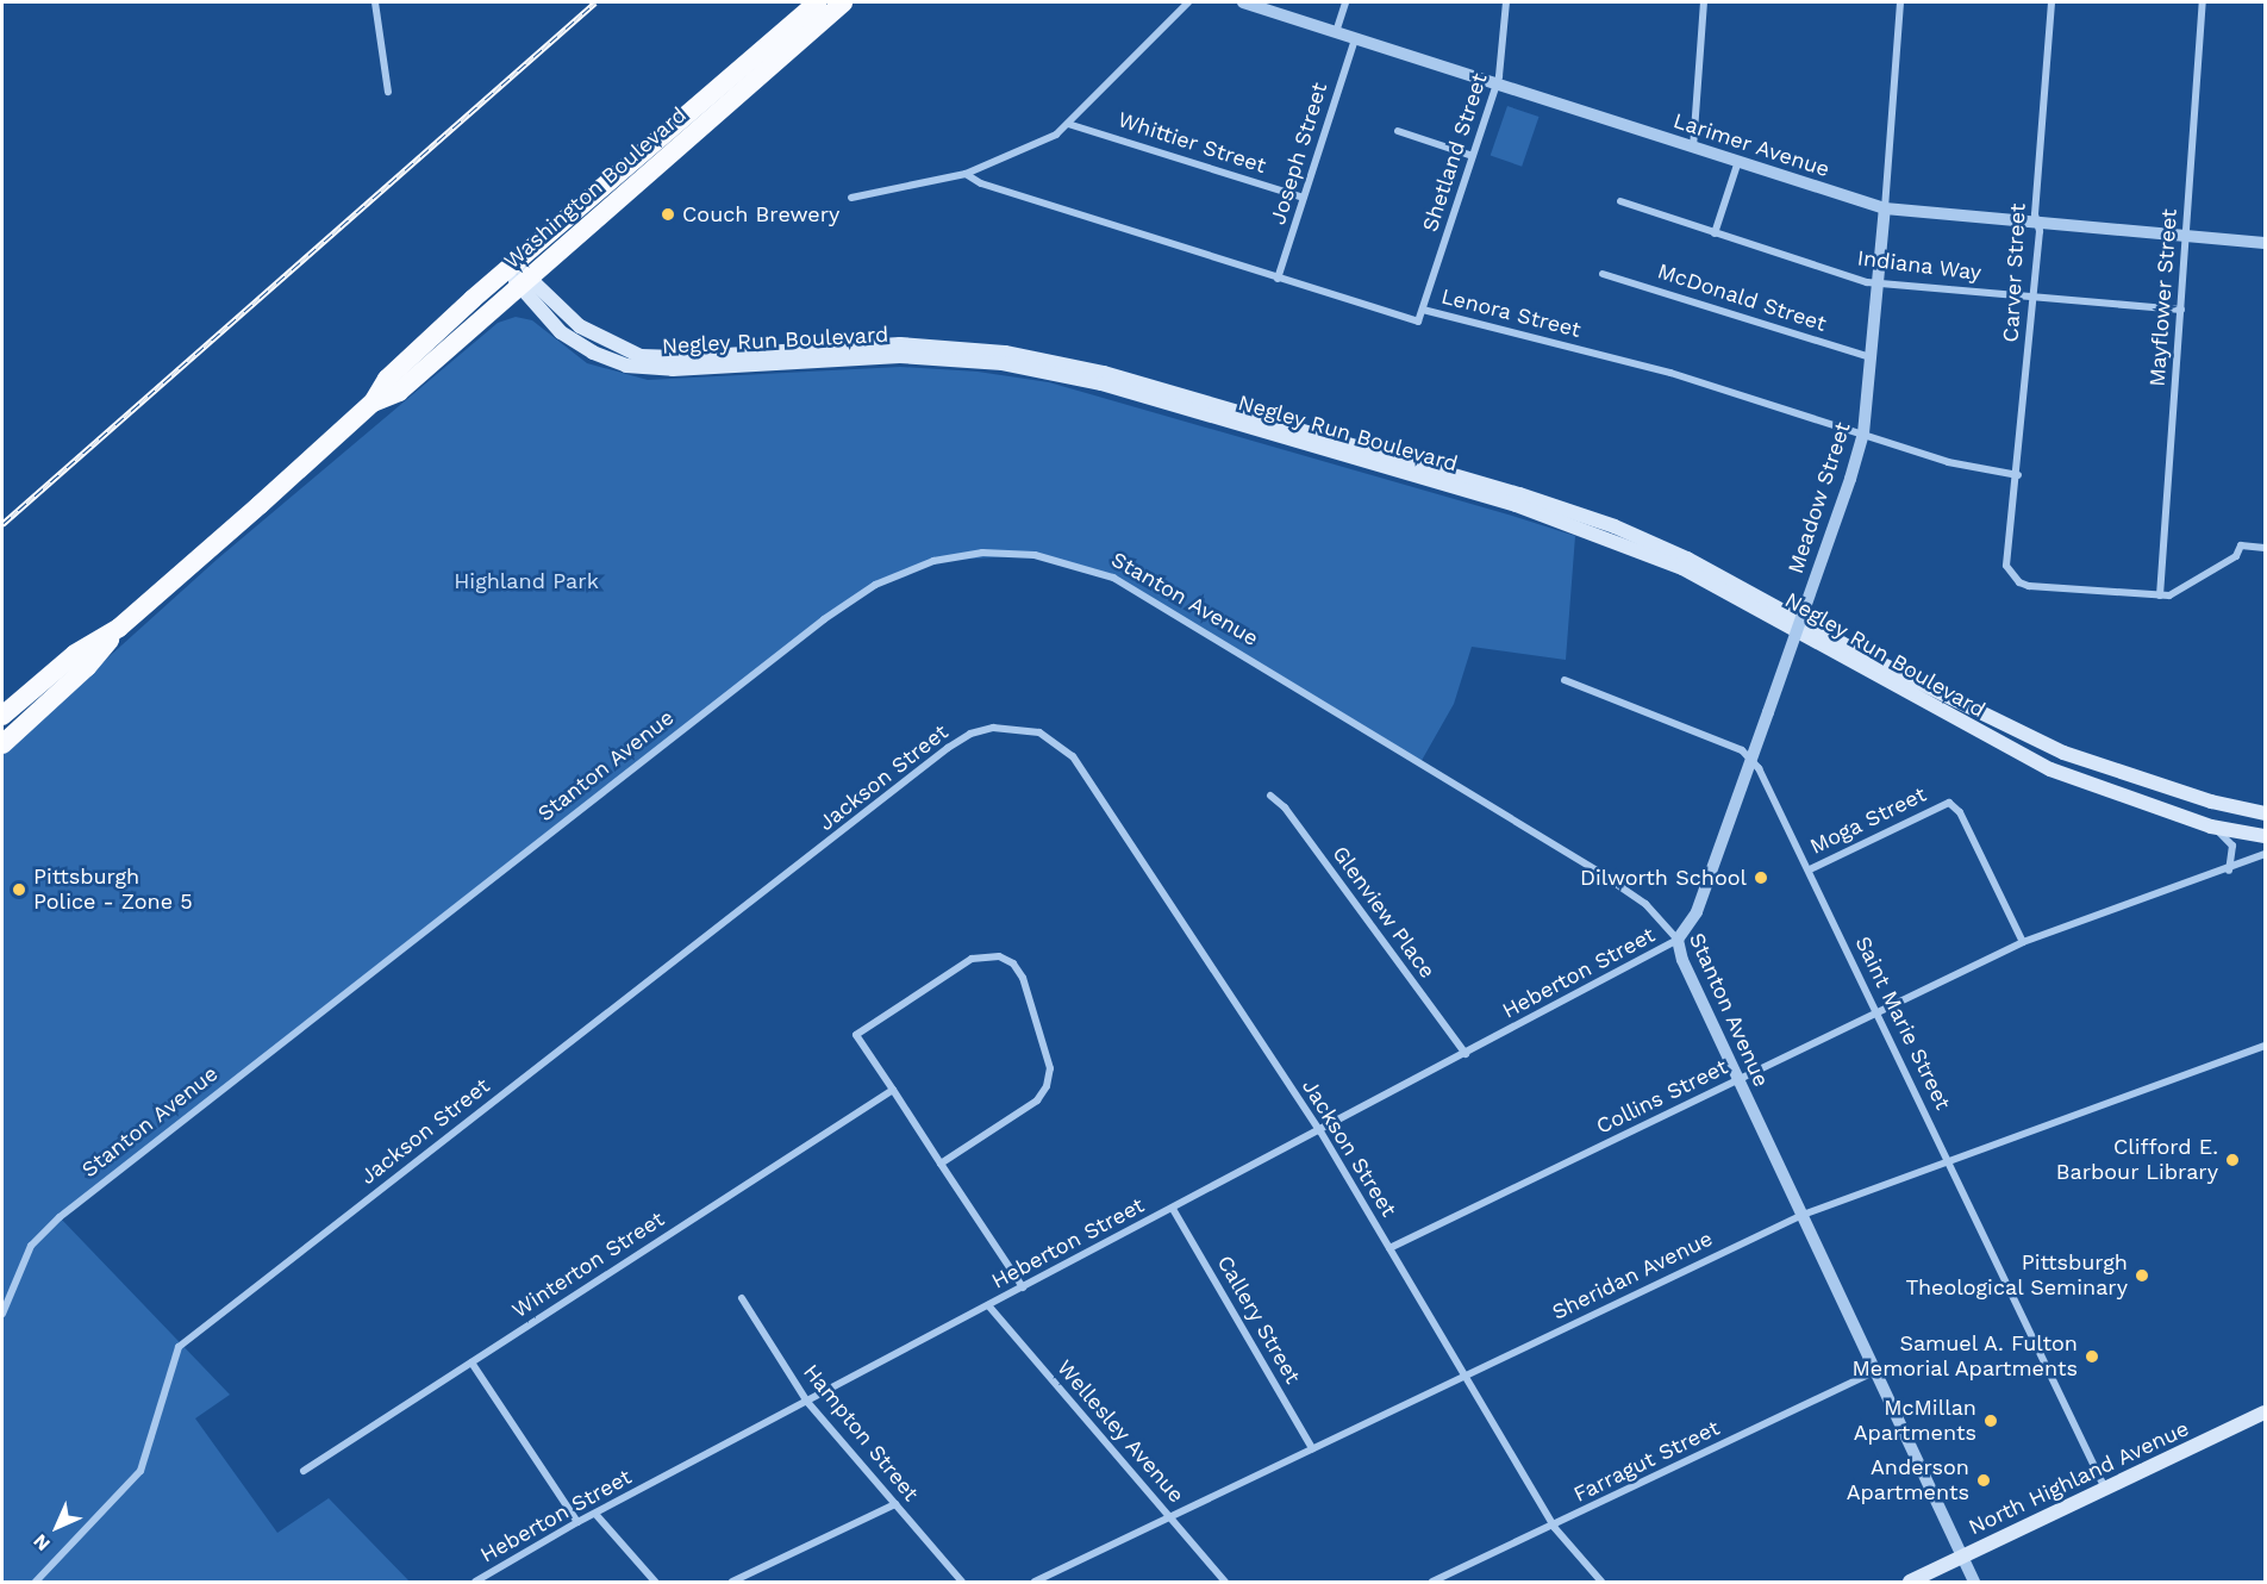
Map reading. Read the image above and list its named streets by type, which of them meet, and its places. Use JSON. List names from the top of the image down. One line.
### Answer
{"streets":{"highway":["Washington Boulevard"],"main road":["Negley Run Boulevard","North Highland Avenue"],"street":["Whittier Street","Larimer Avenue","Shetland Street","Joseph Street","Indiana Way","Carver Street","McDonald Street","Mayflower Street","Lenora Street","Meadow Street","Stanton Avenue","Jackson Street","Moga Street","Glenview Place","Heberton Street","Saint Marie Street","Collins Street","Winterton Street","Sheridan Avenue","Callery Street","Wellesley Avenue","Hampton Street","Farragut Street"]},"crossings":[["Whittier Street","Joseph Street"],["Larimer Avenue","Shetland Street"],["Larimer Avenue","Joseph Street"],["Larimer Avenue","Carver Street"],["Larimer Avenue","Mayflower Street"],["Larimer Avenue","Meadow Street"],["Shetland Street","Lenora Street"],["Joseph Street","Lenora Street"],["Washington Boulevard","Negley Run Boulevard"],["Indiana Way","Carver Street"],["Indiana Way","Mayflower Street"],["Indiana Way","Meadow Street"],["Carver Street","Mayflower Street"],["Carver Street","Lenora Street"],["McDonald Street","Meadow Street"],["Lenora Street","Meadow Street"],["Meadow Street","Stanton Avenue"],["Meadow Street","Heberton Street"],["Meadow Street","Saint Marie Street"],["Stanton Avenue","Heberton Street"],["Stanton Avenue","Collins Street"],["Stanton Avenue","Sheridan Avenue"],["Stanton Avenue","Farragut Street"],["Stanton Avenue","North Highland Avenue"],["Jackson Street","Heberton Street"],["Jackson Street","Collins Street"],["Jackson Street","Sheridan Avenue"],["Jackson Street","Farragut Street"],["Moga Street","Saint Marie Street"],["Moga Street","Collins Street"],["Glenview Place","Heberton Street"],["Heberton Street","Callery Street"],["Heberton Street","Wellesley Avenue"],["Heberton Street","Hampton Street"],["Saint Marie Street","Collins Street"],["Saint Marie Street","Sheridan Avenue"],["Saint Marie Street","North Highland Avenue"],["Sheridan Avenue","Callery Street"],["Sheridan Avenue","Wellesley Avenue"]],"parks":["Highland Park"],"places":["Couch Brewery","Dilworth School","Pittsburgh Police - Zone 5","Clifford E. Barbour Library","Pittsburgh Theological Seminary","Samuel A. Fulton Memorial Apartments","McMillan Apartments","Anderson Apartments"],"north":"bottom left"}
